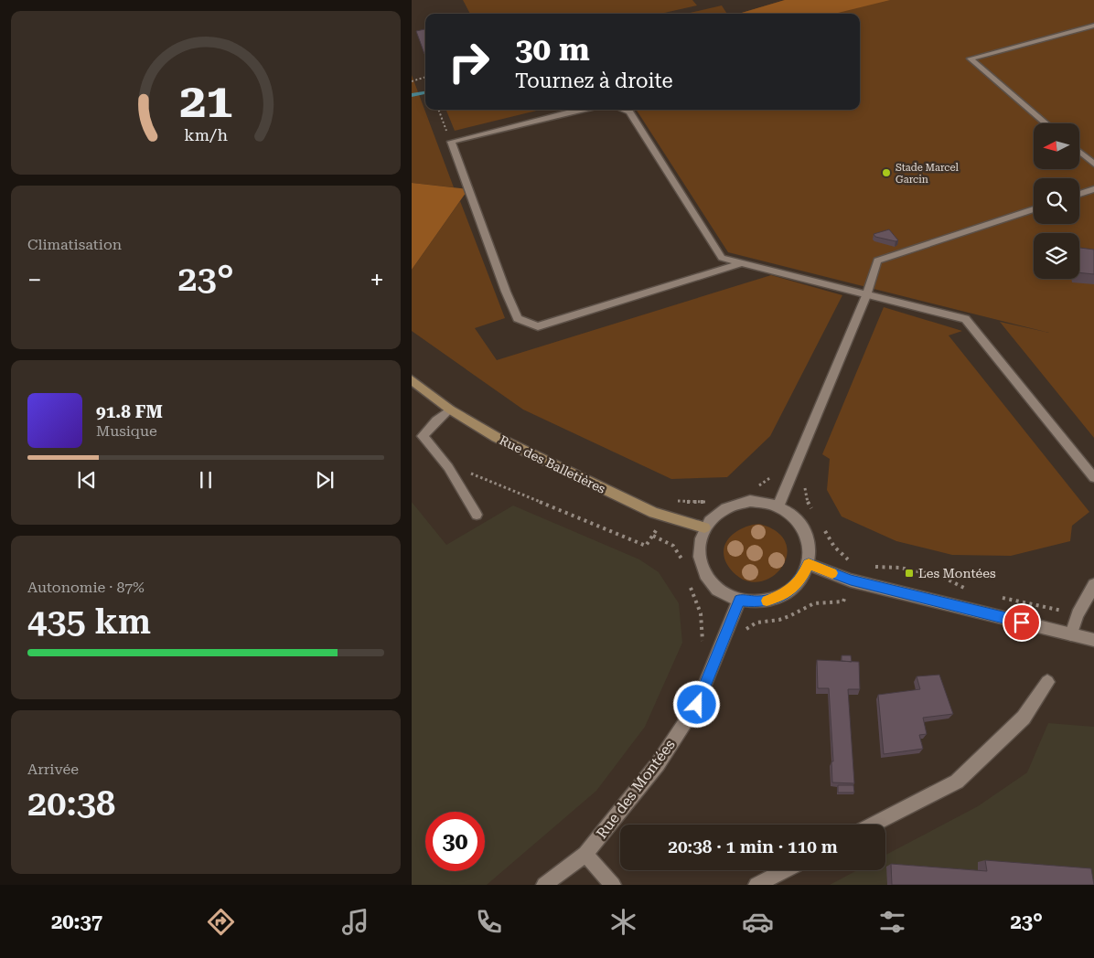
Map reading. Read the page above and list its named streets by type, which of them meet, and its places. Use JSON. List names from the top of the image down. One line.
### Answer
{"streets":{"main road":["Rue des Balletières"],"street":["Rue des Montées"]},"crossings":[["Rue des Balletières","Rue des Montées"]],"places":{"other":["Stade Marcel Garcin"],"transit":["Les Montées"]},"north":"left","page":{"turn":["30 m","Tournez à droite"],"tile":["Climatisation",["Autonomie · 87%","435 km"],["Arrivée","20:38"]],"heat":["−","23°","+"],"song":["91.8 FM","Musique"],"limit":"30","trip":"20:38 · 1 min · 110 m","tabs":["20:37","23°"],"gauge":["21","km/h"]}}
